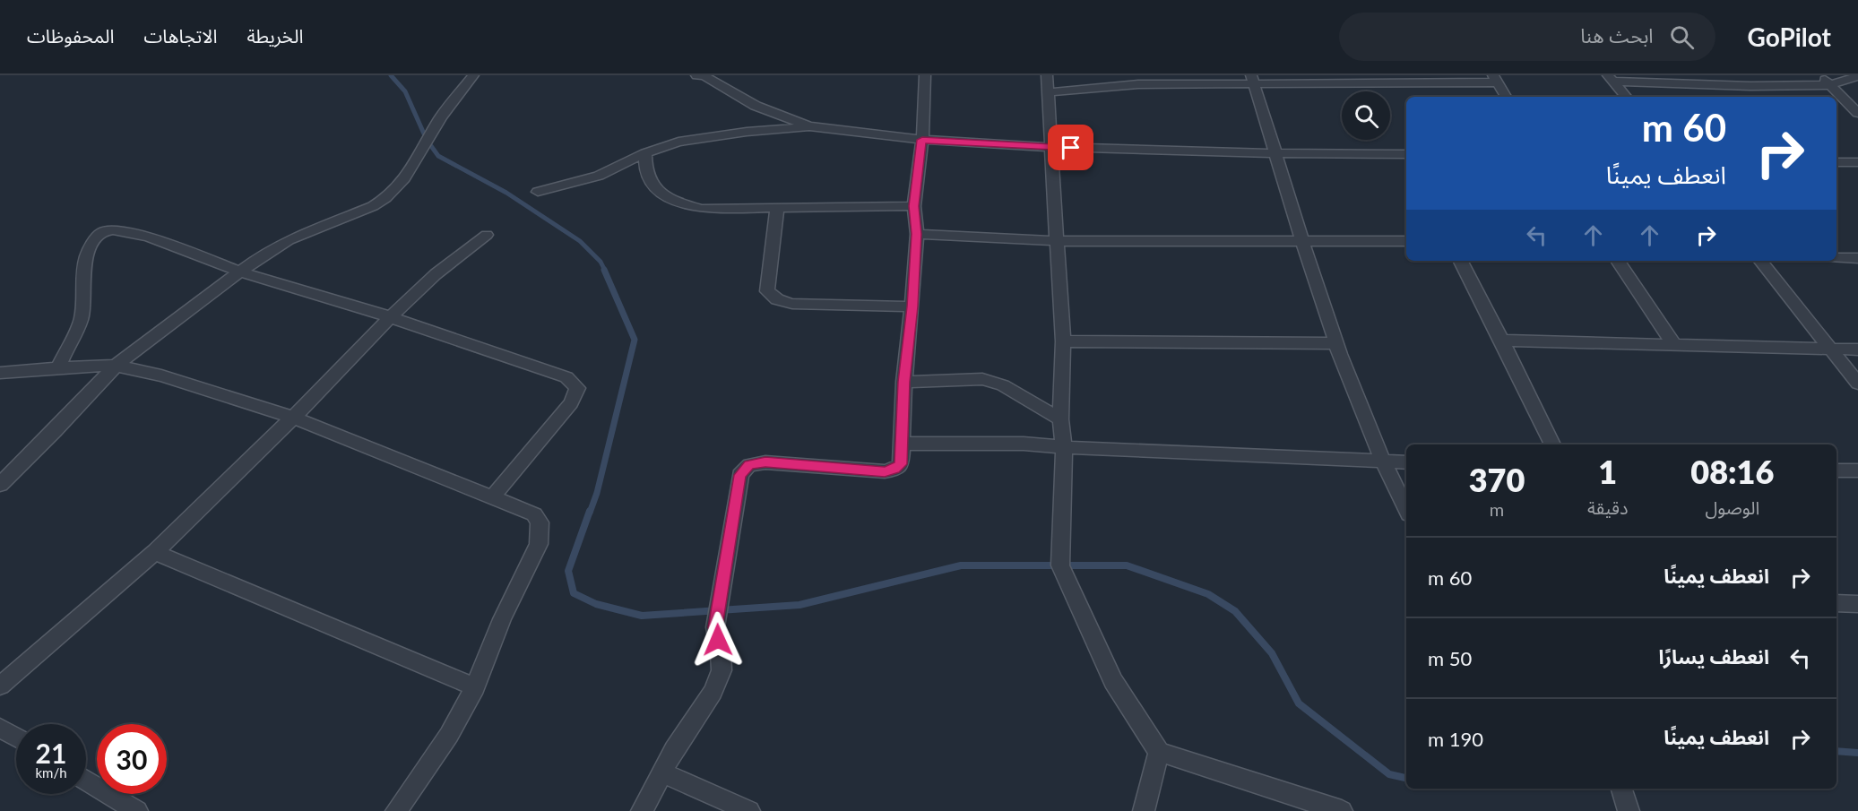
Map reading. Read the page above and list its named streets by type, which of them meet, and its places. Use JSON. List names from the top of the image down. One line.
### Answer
{"page":{"header":"GoPilot","search":"ابحث هنا","nav":["الخريطة","الاتجاهات","المحفوظات"],"turn":["60 m","انعطف يمينًا"],"eta":["08:16","الوصول","1","دقيقة","370","m"],"list":[{"name":"انعطف يمينًا","value":"60 m"},{"name":"انعطف يسارًا","value":"50 m"},{"name":"انعطف يمينًا","value":"190 m"}],"speed":"21 km/h","limit":"30"}}
